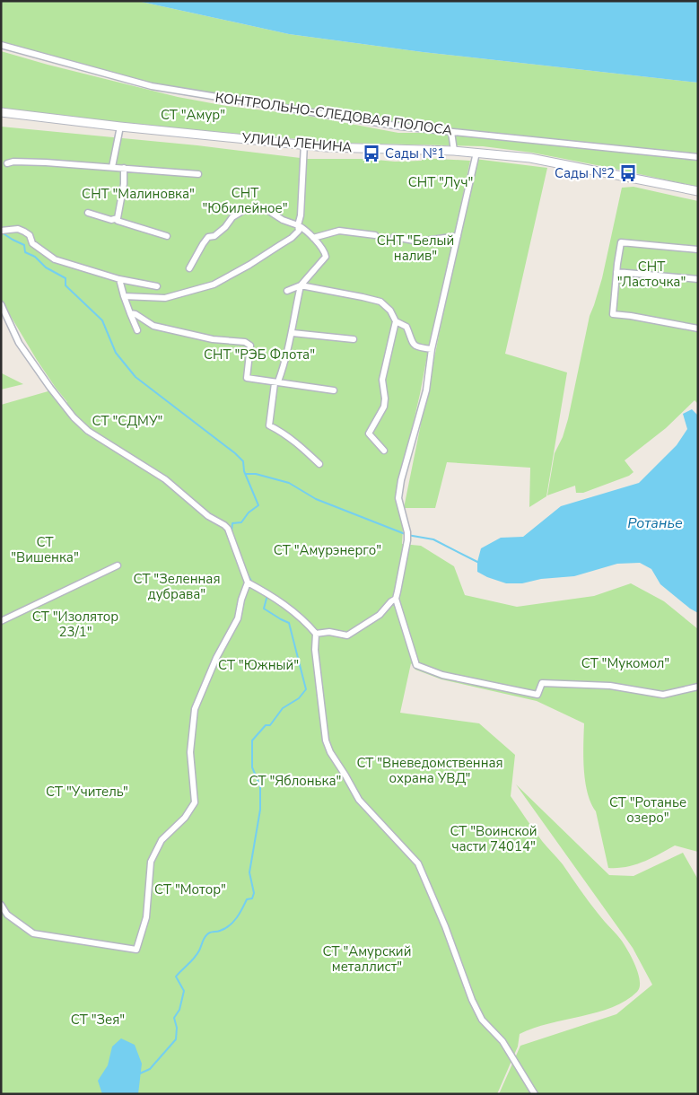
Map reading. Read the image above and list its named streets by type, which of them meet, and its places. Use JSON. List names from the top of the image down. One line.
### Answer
{"streets":{"street":["КОНТРОЛЬНО-СЛЕДОВАЯ ПОЛОСА","УЛИЦА ЛЕНИНА"]},"water":["Ротанье"],"parks":["СТ \"Амур\"","СНТ \"Луч\"","СНТ \"Юбилейное\"","СНТ \"Малиновка\"","СНТ \"Белый налив\"","СНТ \"Ласточка\"","СНТ \"РЭБ Флота\"","СТ \"СДМУ\"","СТ \"Вишенка\"","СТ \"Амурэнерго\"","СТ \"Зеленная дубрава\"","СТ \"Изолятор 23/1\"","СТ \"Мукомол\"","СТ \"Южный\"","СТ \"Вневедомственная охрана УВД\"","СТ \"Яблонька\"","СТ \"Учитель\"","СТ \"Ротанье озеро\"","СТ \"Воинской части 74014\"","СТ \"Мотор\"","СТ \"Амурский металлист\"","СТ \"Зея\""],"places":{"bus stop":["Сады №1","Сады №2"]}}
